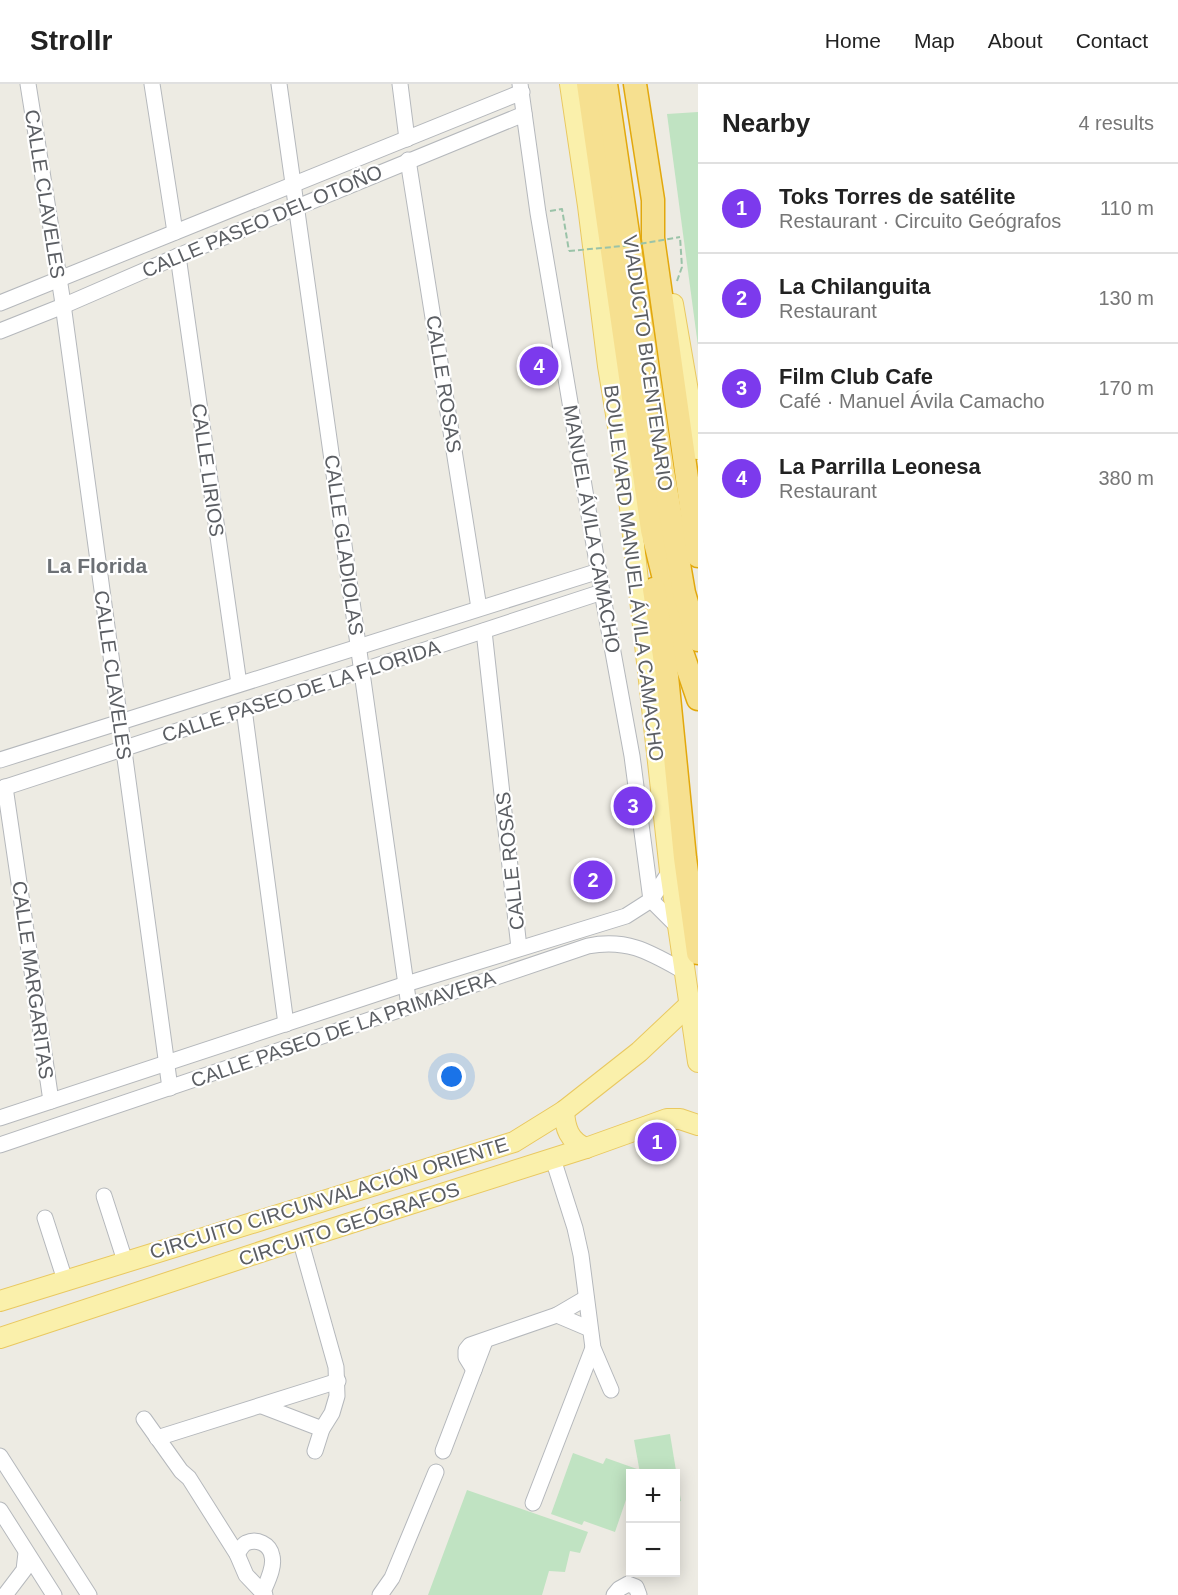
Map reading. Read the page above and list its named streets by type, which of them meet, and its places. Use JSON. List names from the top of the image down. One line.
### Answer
{"streets":{"highway":["VIADUCTO BICENTENARIO","BOULEVARD MANUEL ÁVILA CAMACHO"],"main road":["CIRCUITO CIRCUNVALACIÓN ORIENTE","CIRCUITO GEÓGRAFOS"],"street":["CALLE CLAVELES","CALLE PASEO DEL OTOÑO","CALLE ROSAS","CALLE LIRIOS","MANUEL ÁVILA CAMACHO","CALLE GLADIOLAS","CALLE PASEO DE LA FLORIDA","CALLE MARGARITAS","CALLE PASEO DE LA PRIMAVERA"]},"crossings":[["CALLE CLAVELES","CALLE PASEO DEL OTOÑO"],["CALLE CLAVELES","CALLE PASEO DE LA FLORIDA"],["CALLE CLAVELES","CALLE PASEO DE LA PRIMAVERA"],["CALLE PASEO DEL OTOÑO","CALLE ROSAS"],["CALLE PASEO DEL OTOÑO","CALLE LIRIOS"],["CALLE PASEO DEL OTOÑO","MANUEL ÁVILA CAMACHO"],["CALLE PASEO DEL OTOÑO","CALLE GLADIOLAS"],["CALLE ROSAS","CALLE PASEO DE LA FLORIDA"],["CALLE ROSAS","CALLE PASEO DE LA PRIMAVERA"],["CALLE LIRIOS","CALLE PASEO DE LA FLORIDA"],["MANUEL ÁVILA CAMACHO","CALLE PASEO DE LA FLORIDA"],["MANUEL ÁVILA CAMACHO","CALLE PASEO DE LA PRIMAVERA"],["CALLE GLADIOLAS","CALLE PASEO DE LA FLORIDA"],["CALLE GLADIOLAS","CALLE PASEO DE LA PRIMAVERA"],["BOULEVARD MANUEL ÁVILA CAMACHO","CALLE PASEO DE LA PRIMAVERA"],["BOULEVARD MANUEL ÁVILA CAMACHO","CIRCUITO CIRCUNVALACIÓN ORIENTE"],["CALLE PASEO DE LA FLORIDA","CALLE MARGARITAS"],["CALLE MARGARITAS","CALLE PASEO DE LA PRIMAVERA"]],"districts":["La Florida"],"page":{"header":"Strollr","nav":["Home","Map","About","Contact"],"heading":["Nearby","4 results"],"list":[{"mark":"1","name":"Toks Torres de satélite","note":"Restaurant · Circuito Geógrafos","value":"110 m"},{"mark":"2","name":"La Chilanguita","note":"Restaurant","value":"130 m"},{"mark":"3","name":"Film Club Cafe","note":"Café · Manuel Ávila Camacho","value":"170 m"},{"mark":"4","name":"La Parrilla Leonesa","note":"Restaurant","value":"380 m"}],"pins":["4","3","2","1"],"map_buttons":["+","−"]}}
